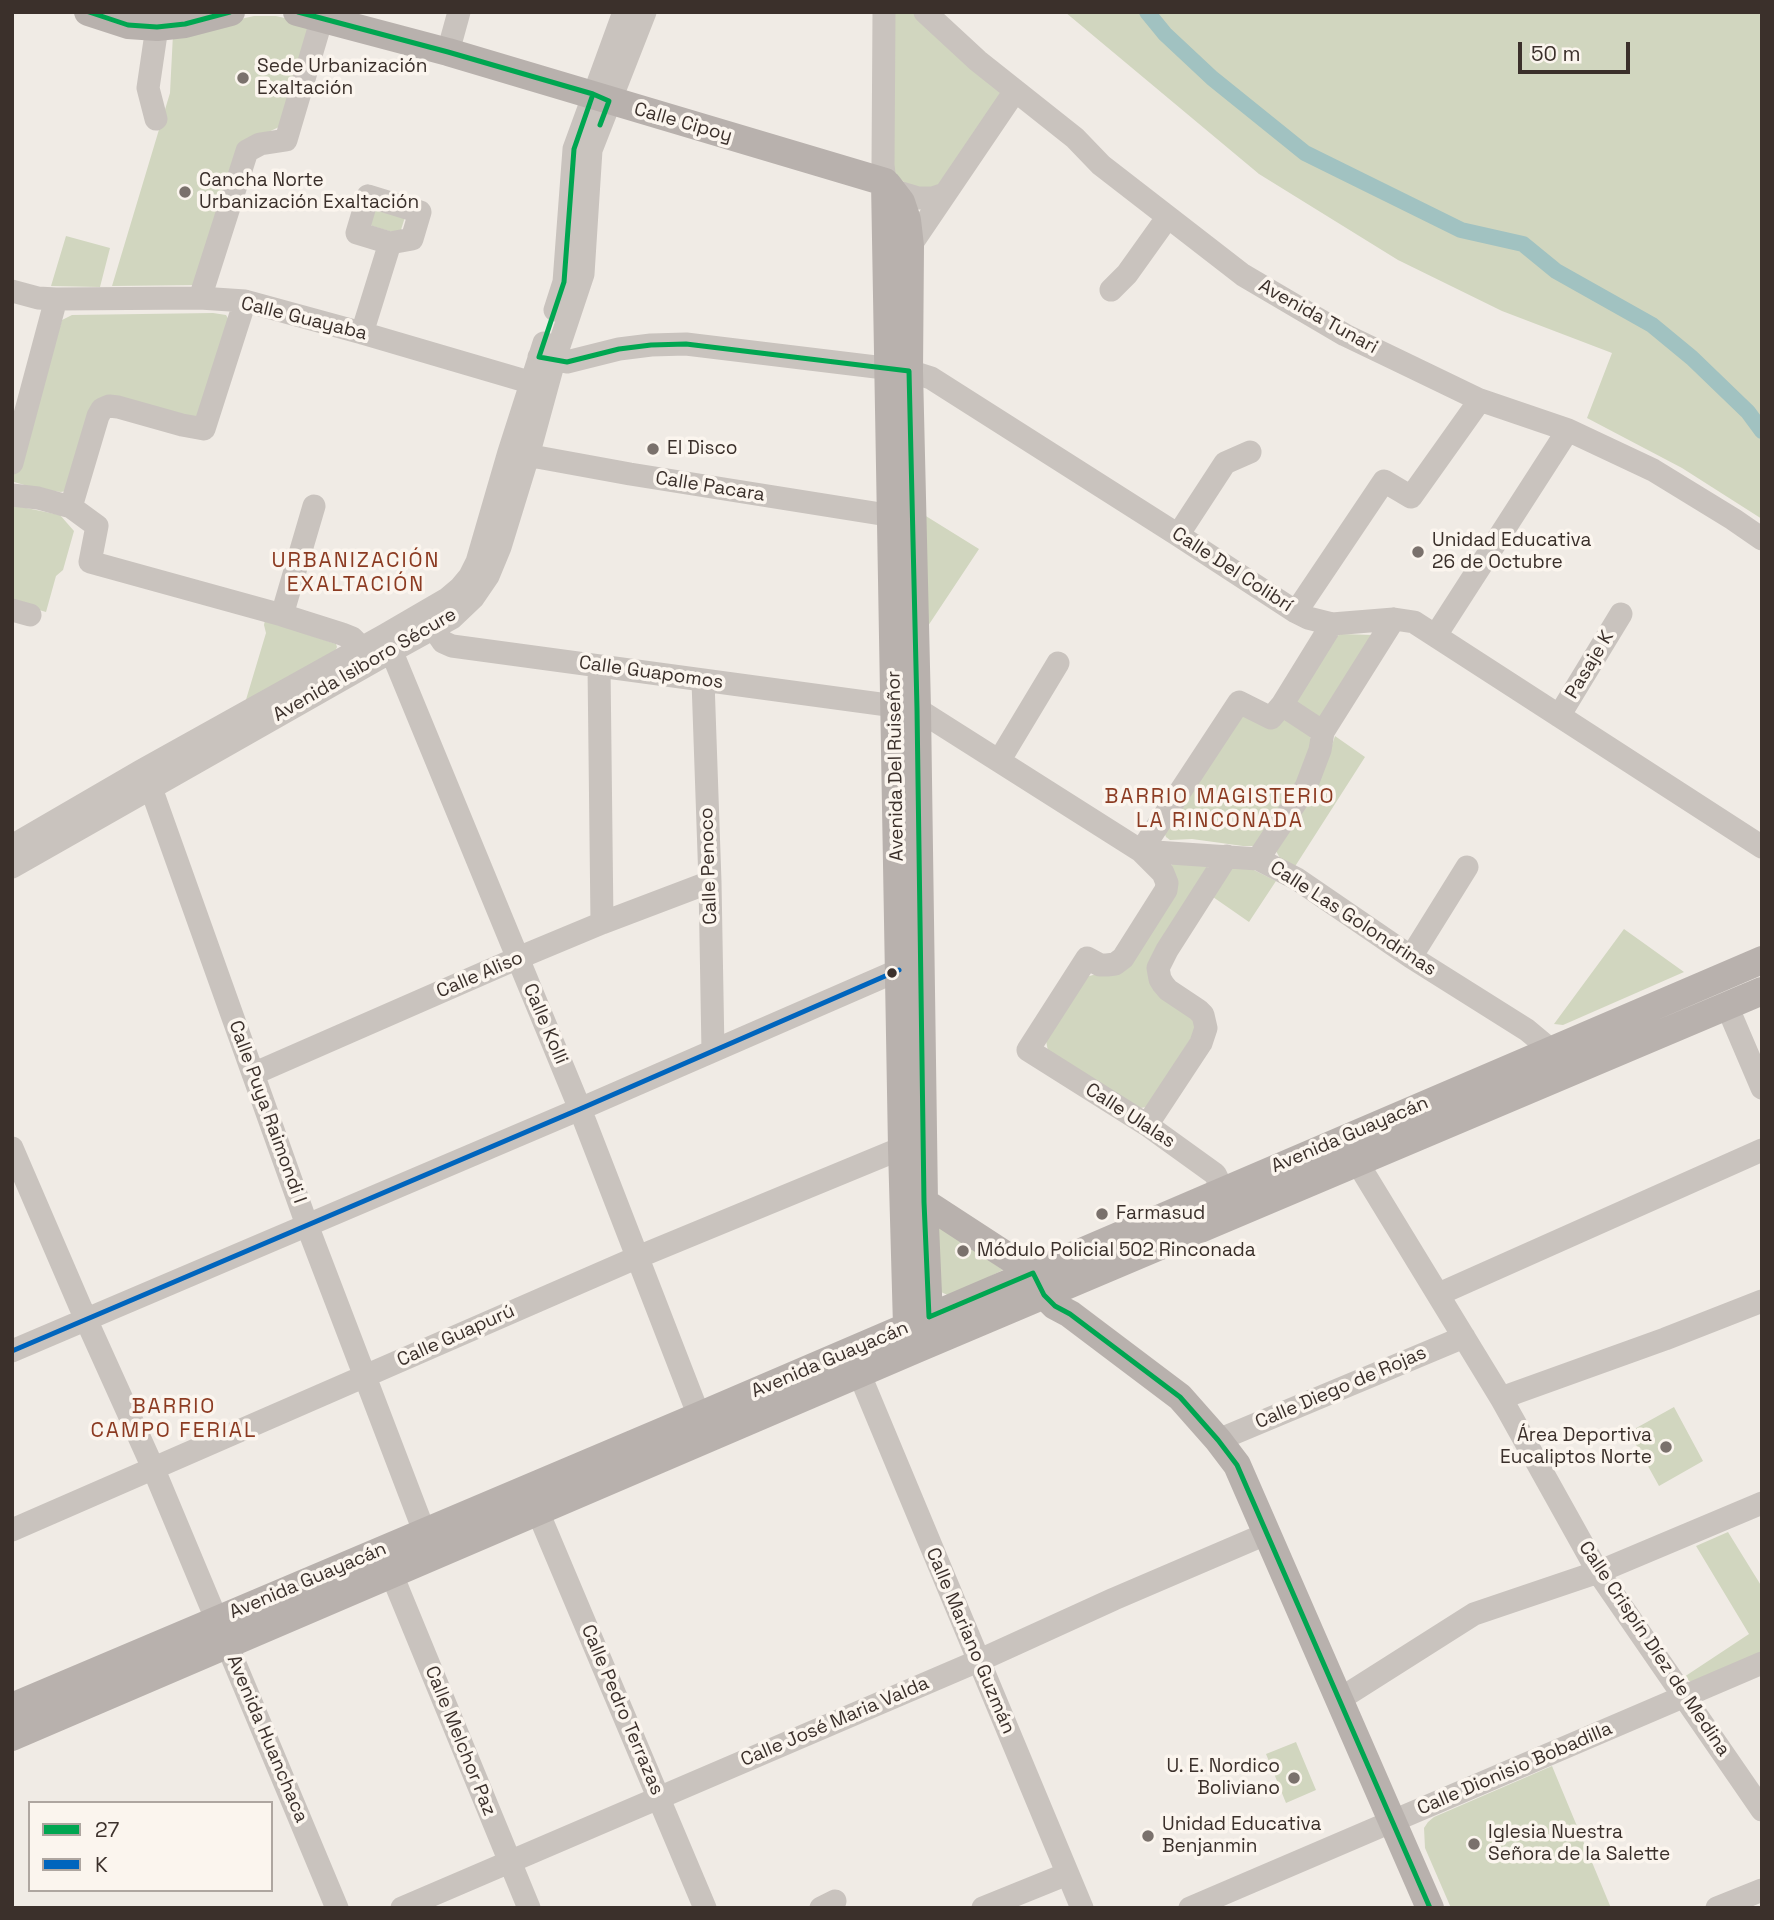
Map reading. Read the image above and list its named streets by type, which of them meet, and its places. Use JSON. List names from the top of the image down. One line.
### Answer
{"streets":{"main road":["Calle Cipoy","Avenida Del Ruiseñor","Avenida Guayacán"],"street":["Avenida Tunari","Calle Guayaba","Calle Pacara","Calle Del Colibrí","Avenida Isiboro Sécure","Pasaje K","Calle Guapomos","Calle Penoco","Calle Las Golondrinas","Calle Aliso","Calle Kolli","Calle Puya Raimondi I","Calle Ulalas","Calle Guapurú","Calle Diego de Rojas","Calle Mariano Guzmán","Calle Crispín Díez de Medina","Calle Pedro Terrazas","Calle José Maria Valda","Avenida Huanchaca","Calle Melchor Paz","Calle Dionisio Bobadilla"]},"crossings":[["Calle Cipoy","Avenida Isiboro Sécure"],["Calle Cipoy","Avenida Del Ruiseñor"],["Calle Guayaba","Avenida Isiboro Sécure"],["Calle Pacara","Avenida Isiboro Sécure"],["Calle Pacara","Avenida Del Ruiseñor"],["Calle Del Colibrí","Avenida Isiboro Sécure"],["Calle Del Colibrí","Pasaje K"],["Calle Del Colibrí","Avenida Del Ruiseñor"],["Avenida Isiboro Sécure","Calle Guapomos"],["Avenida Isiboro Sécure","Calle Kolli"],["Avenida Isiboro Sécure","Calle Puya Raimondi I"],["Calle Guapomos","Avenida Del Ruiseñor"],["Calle Guapomos","Calle Penoco"],["Calle Guapomos","Calle Las Golondrinas"],["Avenida Del Ruiseñor","Calle Las Golondrinas"],["Avenida Del Ruiseñor","Avenida Guayacán"],["Avenida Del Ruiseñor","Calle Guapurú"],["Calle Penoco","Calle Aliso"],["Calle Las Golondrinas","Calle Ulalas"],["Calle Las Golondrinas","Avenida Guayacán"],["Calle Aliso","Calle Kolli"],["Calle Aliso","Calle Puya Raimondi I"],["Calle Kolli","Avenida Guayacán"],["Calle Kolli","Calle Guapurú"],["Calle Puya Raimondi I","Avenida Guayacán"],["Calle Puya Raimondi I","Calle Guapurú"],["Calle Ulalas","Avenida Guayacán"],["Avenida Guayacán","Calle Mariano Guzmán"],["Avenida Guayacán","Calle Crispín Díez de Medina"],["Avenida Guayacán","Calle Pedro Terrazas"],["Avenida Guayacán","Avenida Huanchaca"],["Avenida Guayacán","Calle Melchor Paz"],["Calle Guapurú","Avenida Huanchaca"],["Calle Diego de Rojas","Calle Crispín Díez de Medina"],["Calle Mariano Guzmán","Calle José Maria Valda"],["Calle Crispín Díez de Medina","Calle Dionisio Bobadilla"],["Calle Pedro Terrazas","Calle José Maria Valda"],["Calle José Maria Valda","Calle Melchor Paz"]],"districts":["URBANIZACIÓN EXALTACIÓN","BARRIO MAGISTERIO LA RINCONADA","BARRIO CAMPO FERIAL"],"places":["Sede Urbanización Exaltación","Cancha Norte Urbanización Exaltación","El Disco","Unidad Educativa 26 de Octubre","Farmasud","Módulo Policial 502 Rinconada","Área Deportiva Eucaliptos Norte","U. E. Nordico Boliviano","Unidad Educativa Benjanmin","Iglesia Nuestra Señora de la Salette"],"lines":["transit line 27","transit line K"],"legend":["27","K"],"scale_bar":"50 m"}
